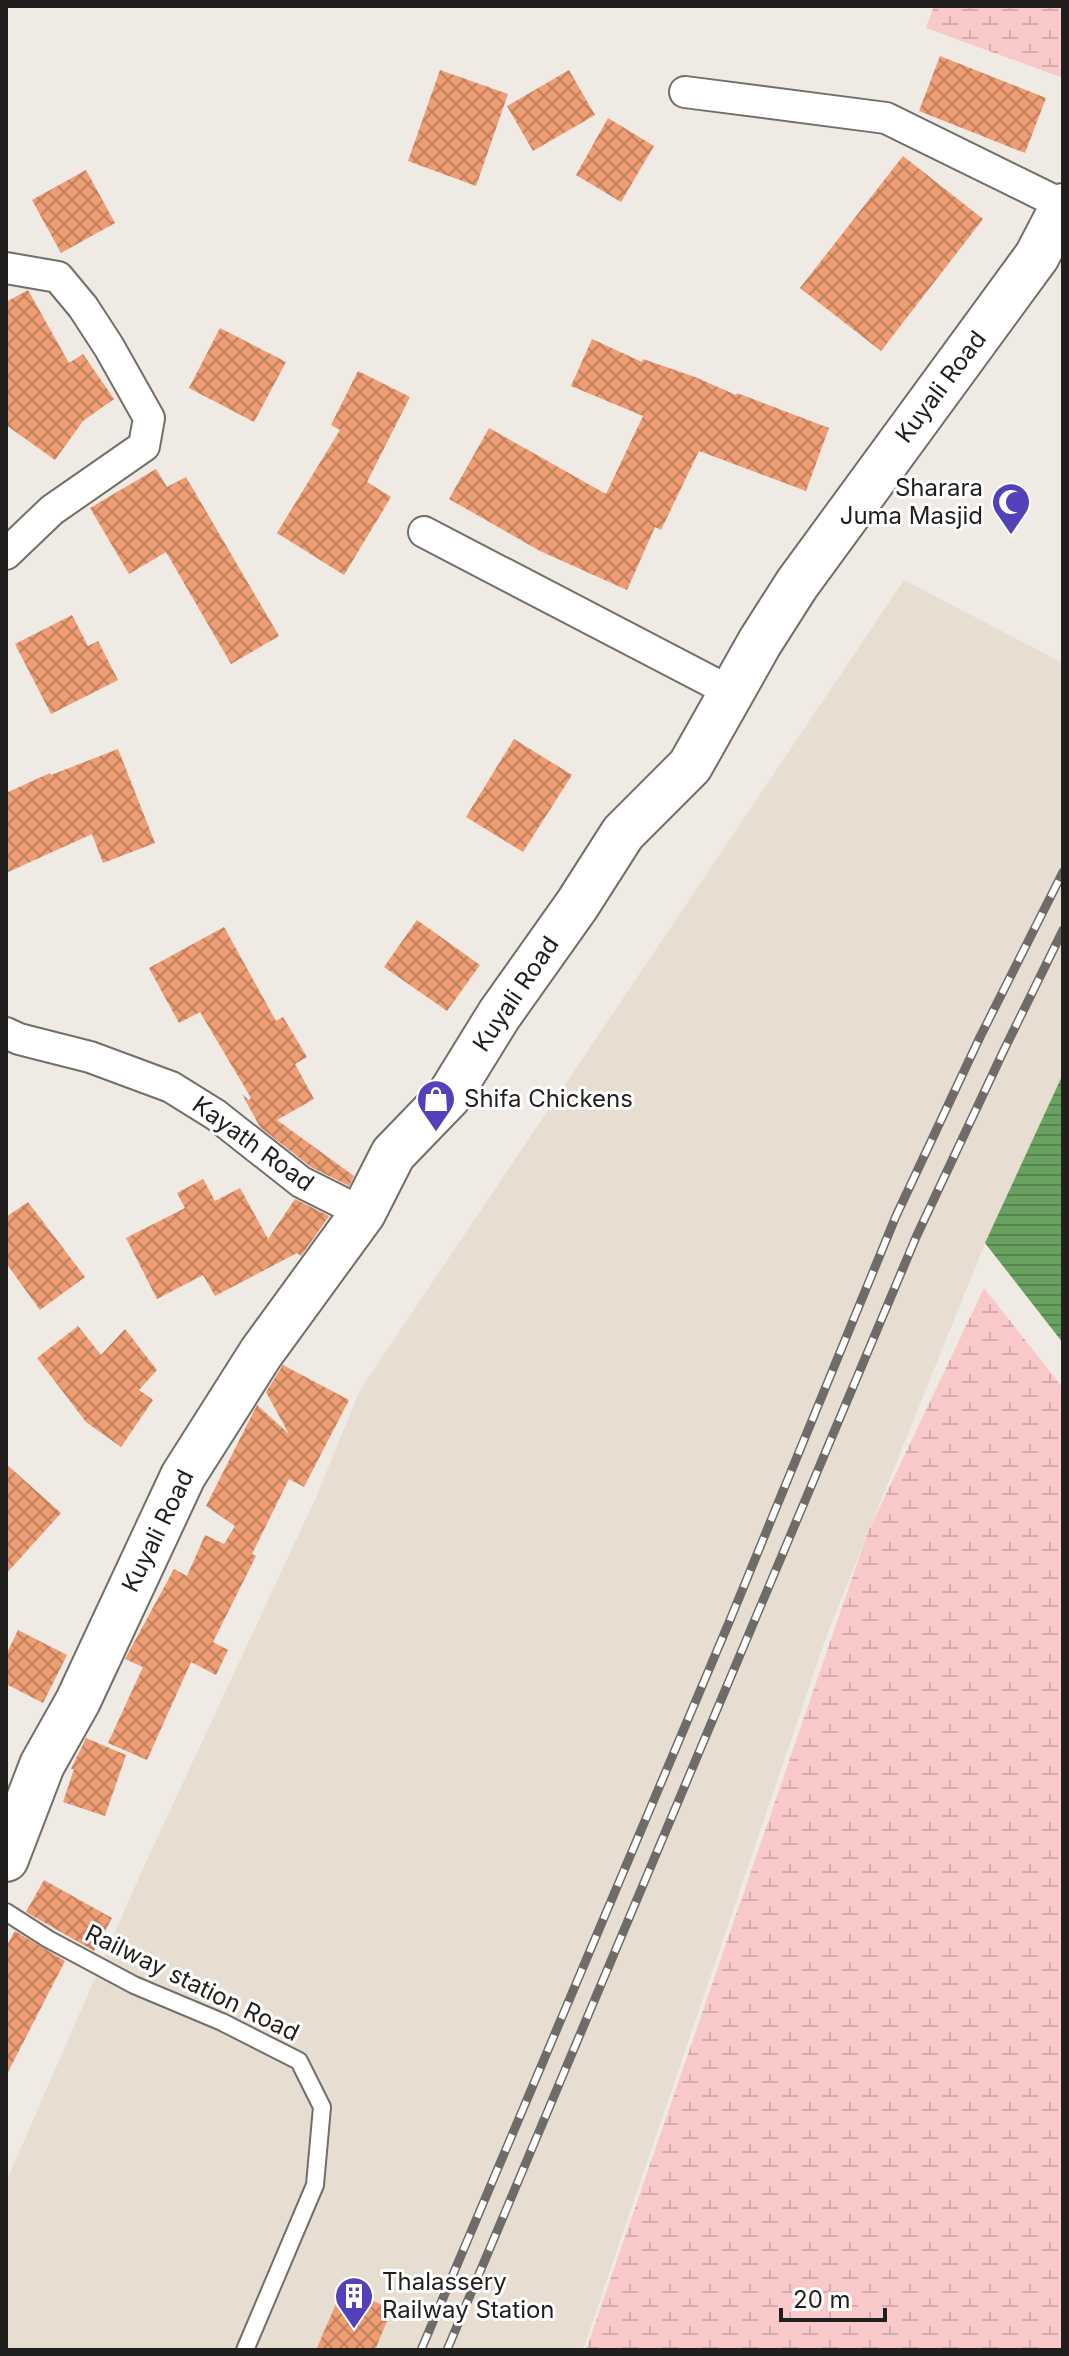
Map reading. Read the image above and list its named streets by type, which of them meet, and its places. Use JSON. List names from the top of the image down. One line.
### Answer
{"streets":{"main road":["Kuyali Road"],"street":["Kayath Road"],"lane":["Railway station Road"]},"crossings":[["Kuyali Road","Kayath Road"]],"places":{"mosque":["Sharara Juma Masjid"],"shop":["Shifa Chickens"],"building":["Thalassery Railway Station"]},"scale_bar":"20 m"}
